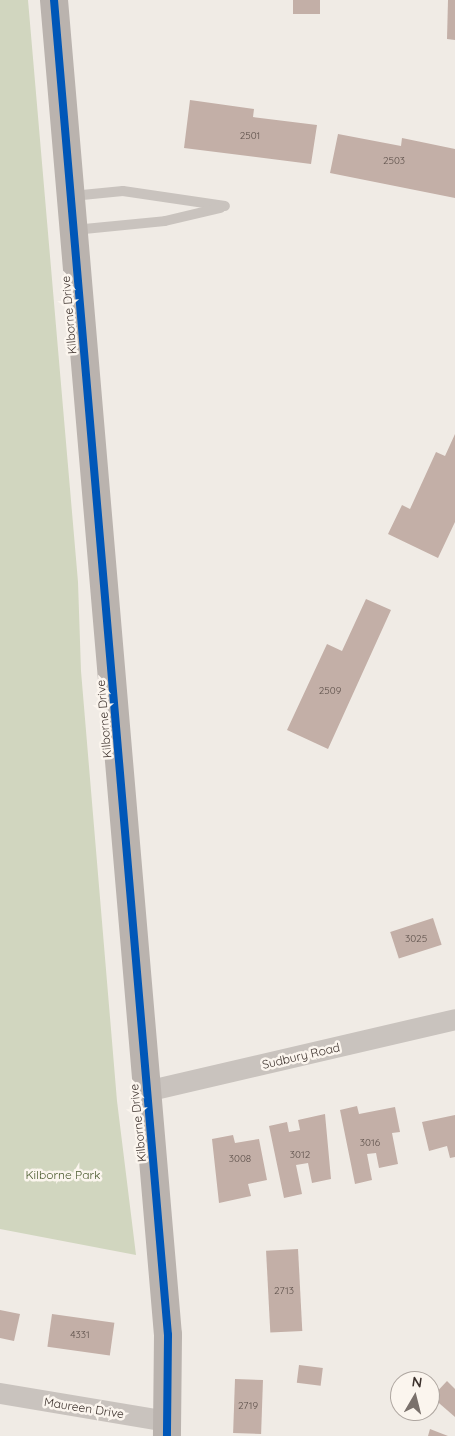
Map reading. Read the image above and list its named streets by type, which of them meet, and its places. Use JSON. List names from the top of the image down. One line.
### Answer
{"streets":{"street":["Kilborne Drive","Sudbury Road","Maureen Drive"]},"crossings":[["Kilborne Drive","Sudbury Road"],["Kilborne Drive","Maureen Drive"]],"parks":["Kilborne Park"],"house_numbers":["2501","2503","2509","3025","3016","3012","3008","2713","4331","2719"],"north":"top"}
